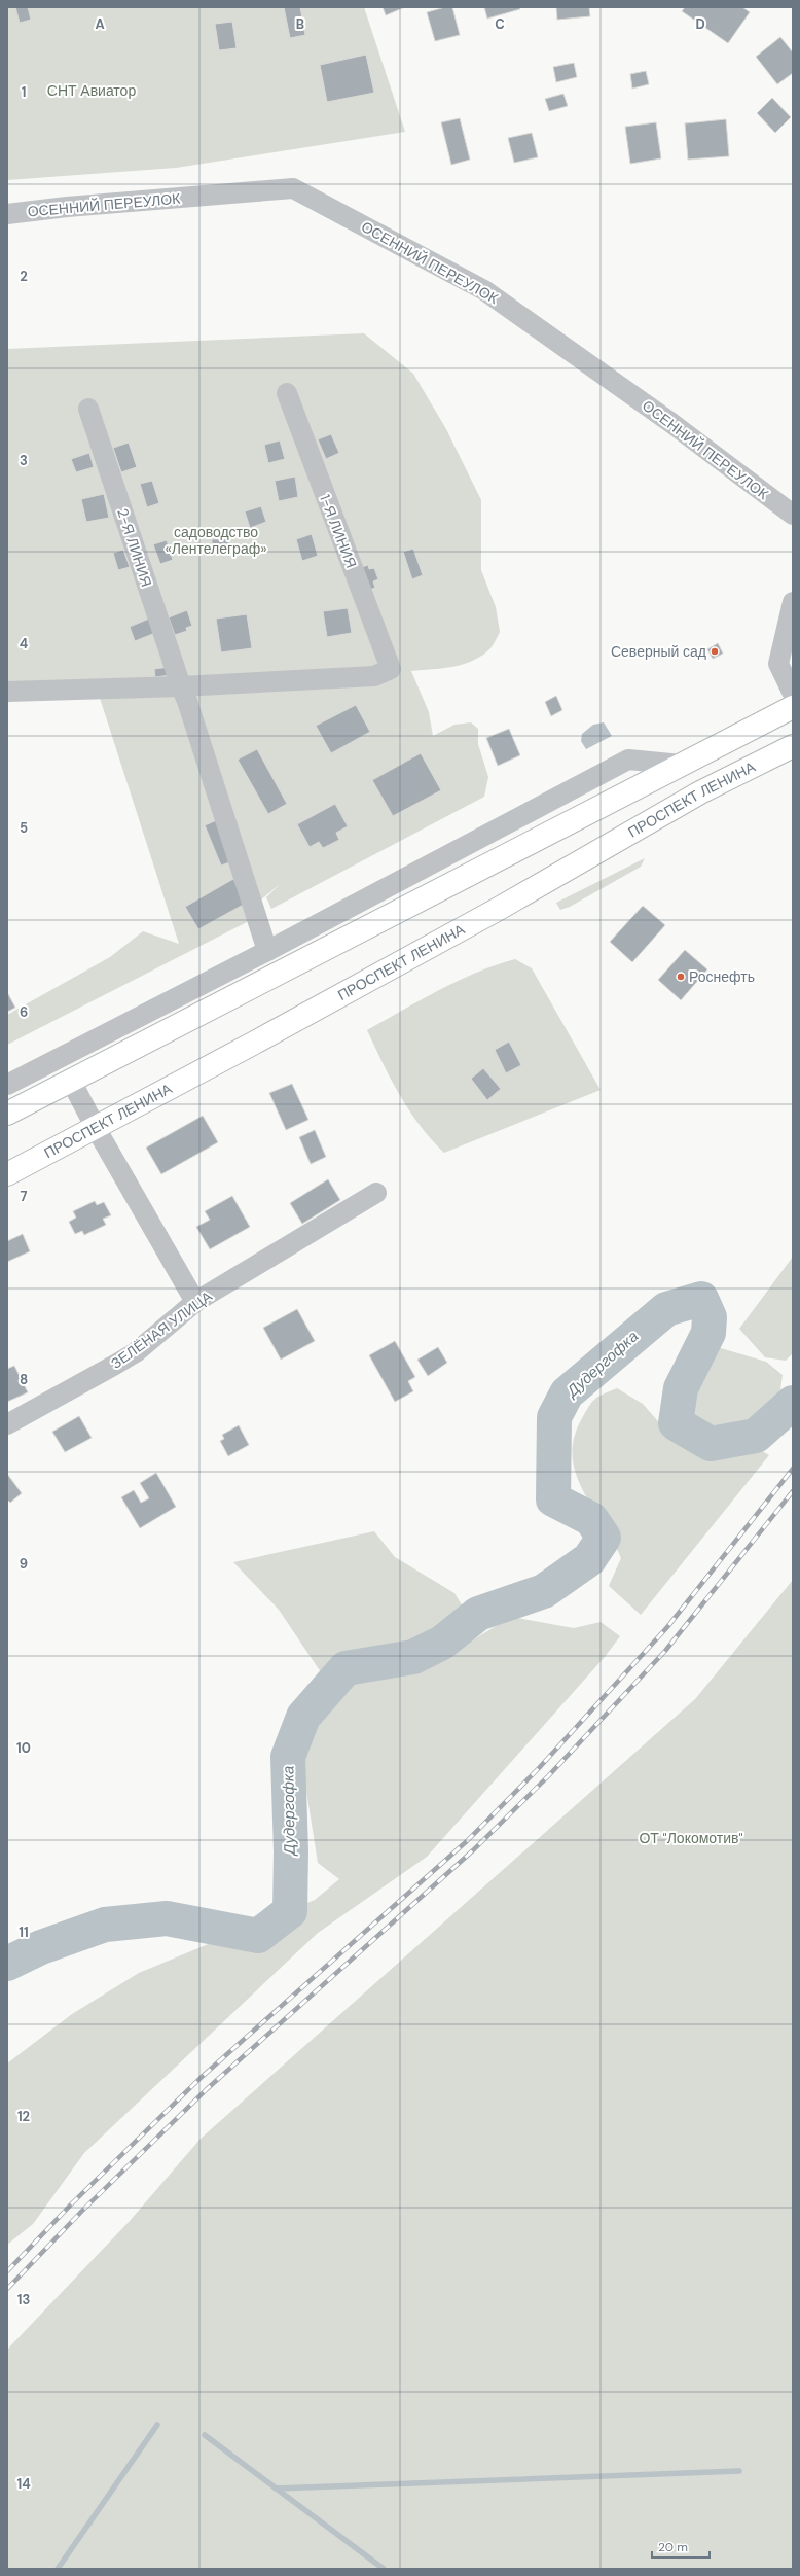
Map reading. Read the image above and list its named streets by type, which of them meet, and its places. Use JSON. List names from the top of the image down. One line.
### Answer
{"streets":{"highway":["ПРОСПЕКТ ЛЕНИНА"],"street":["ОСЕННИЙ ПЕРЕУЛОК","1-Я ЛИНИЯ","2-Я ЛИНИЯ","ЗЕЛЁНАЯ УЛИЦА"]},"crossings":[["1-Я ЛИНИЯ","2-Я ЛИНИЯ"]],"water":["Дудергофка"],"parks":["СНТ Авиатор","садоводство «Лентелеграф»","ОТ \"Локомотив\""],"places":["Северный сад","Роснефть"],"scale_bar":"20 m","grid":{"columns":["A","B","C","D"],"rows":["1","2","3","4","5","6","7","8","9","10","11","12","13","14"]}}
